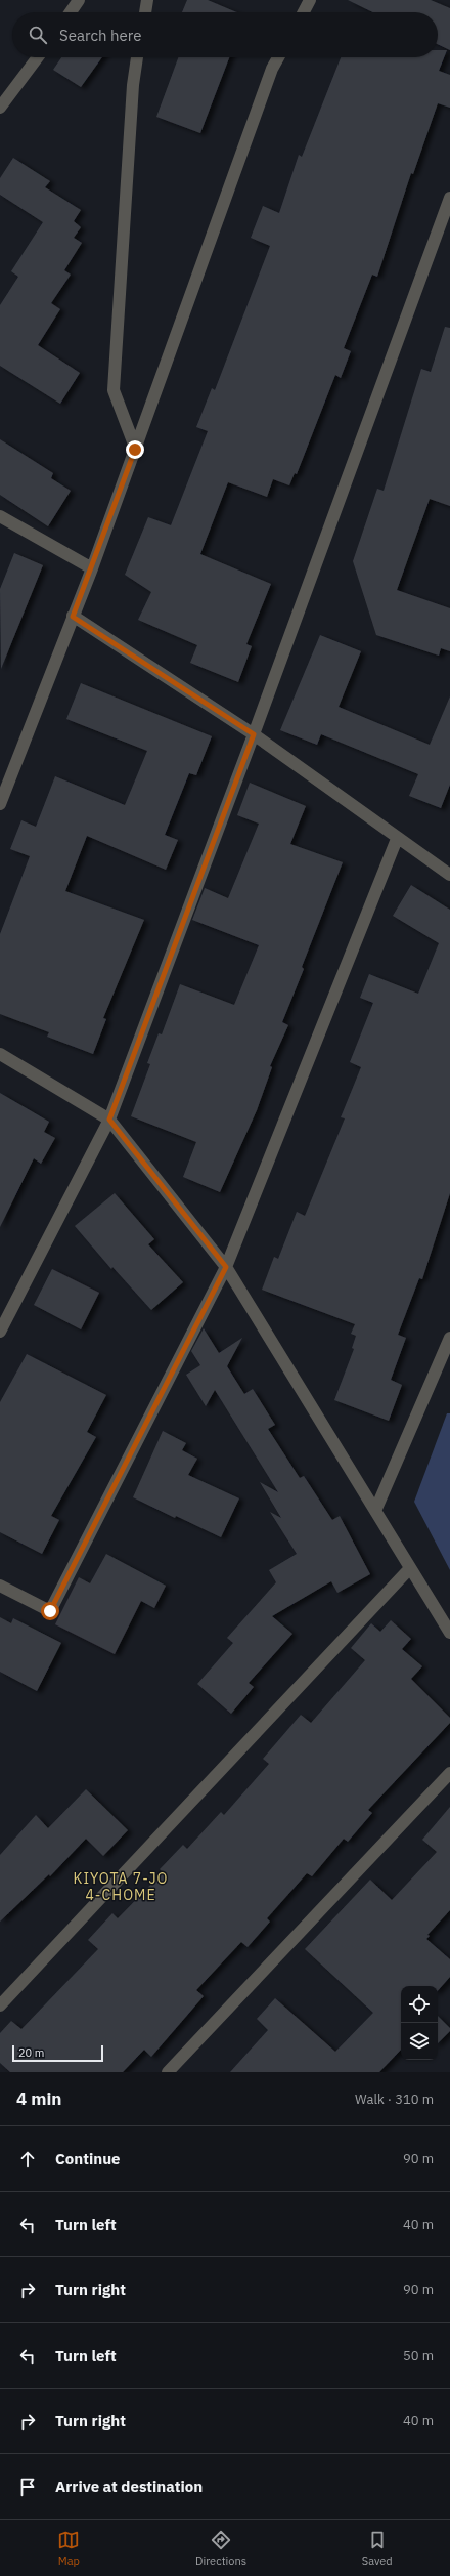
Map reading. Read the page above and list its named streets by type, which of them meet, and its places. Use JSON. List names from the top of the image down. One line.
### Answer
{"districts":["KIYOTA 7-JO 4-CHOME"],"scale_bar":"20 m","page":{"search":"Search here","scale":"20 m","heading":["4 min","Walk · 310 m"],"list":[["Continue","90 m"],["Turn left","40 m"],["Turn right","90 m"],["Turn left","50 m"],["Turn right","40 m"],"Arrive at destination"],"nav":["Map","Directions","Saved"]}}
